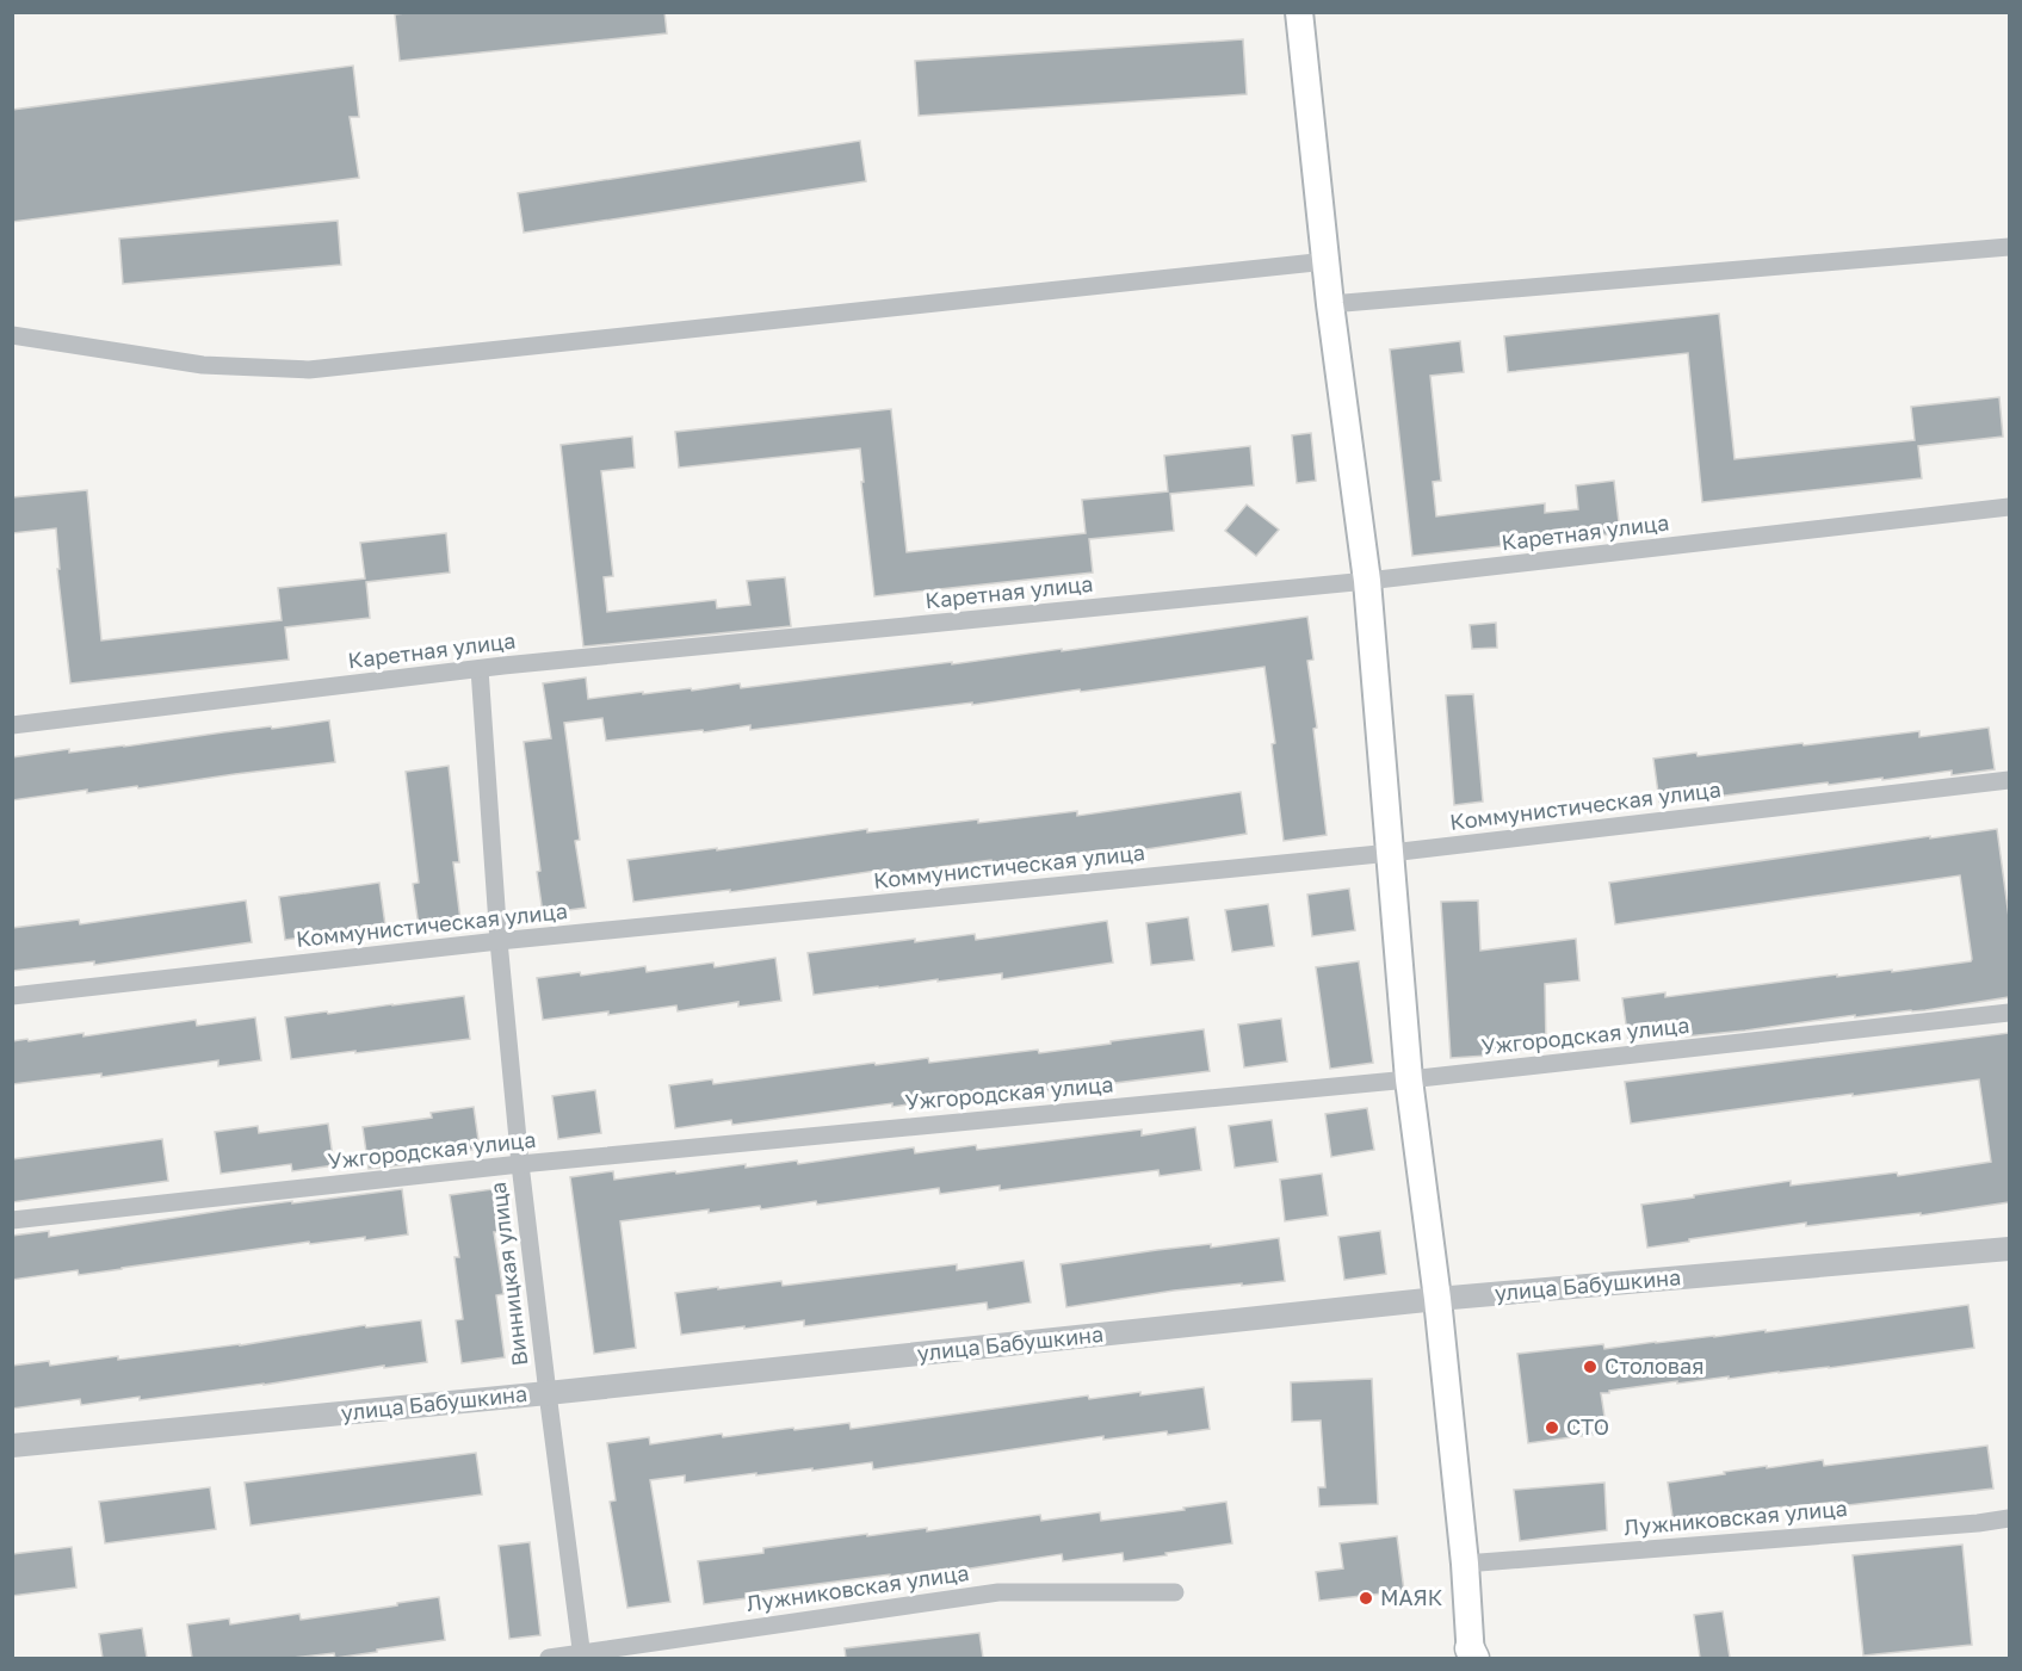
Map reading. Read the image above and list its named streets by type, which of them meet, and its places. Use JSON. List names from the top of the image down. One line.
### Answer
{"streets":{"street":["Каретная улица","Коммунистическая улица","Ужгородская улица","Винницкая улица","улица Бабушкина","Лужниковская улица"]},"crossings":[["Каретная улица","Винницкая улица"],["Коммунистическая улица","Винницкая улица"],["Ужгородская улица","Винницкая улица"],["Винницкая улица","улица Бабушкина"],["Винницкая улица","Лужниковская улица"]],"places":["Столовая","СТО","МАЯК"]}
